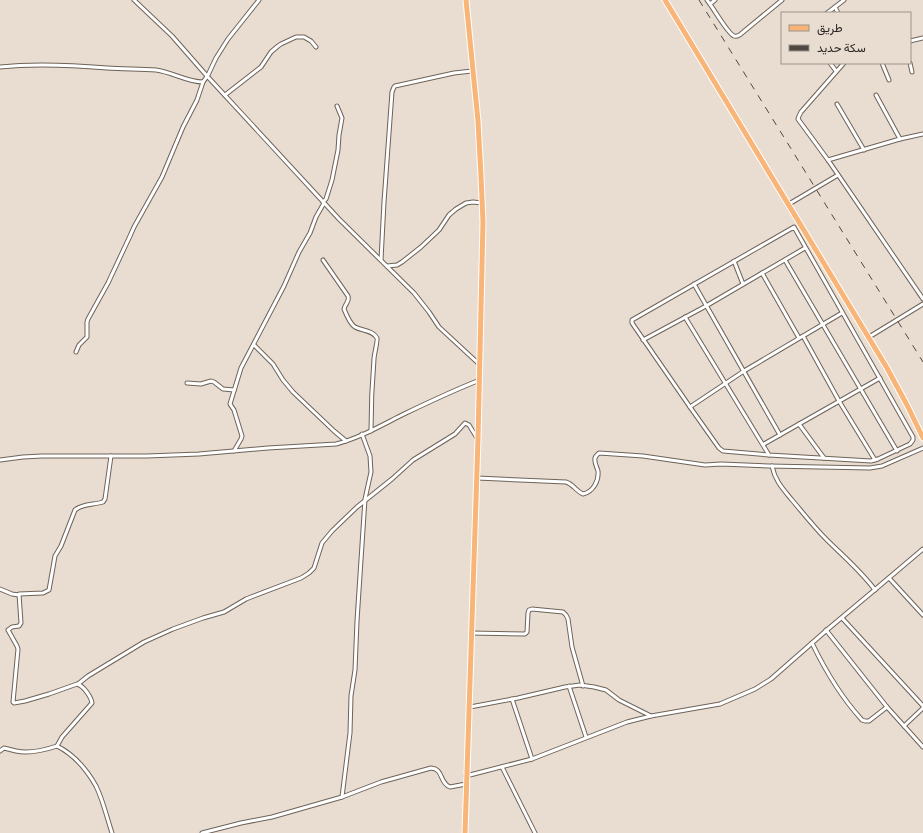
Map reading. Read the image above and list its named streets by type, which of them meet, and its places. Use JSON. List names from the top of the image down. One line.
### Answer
{"legend":["طريق","سكة حديد"]}
